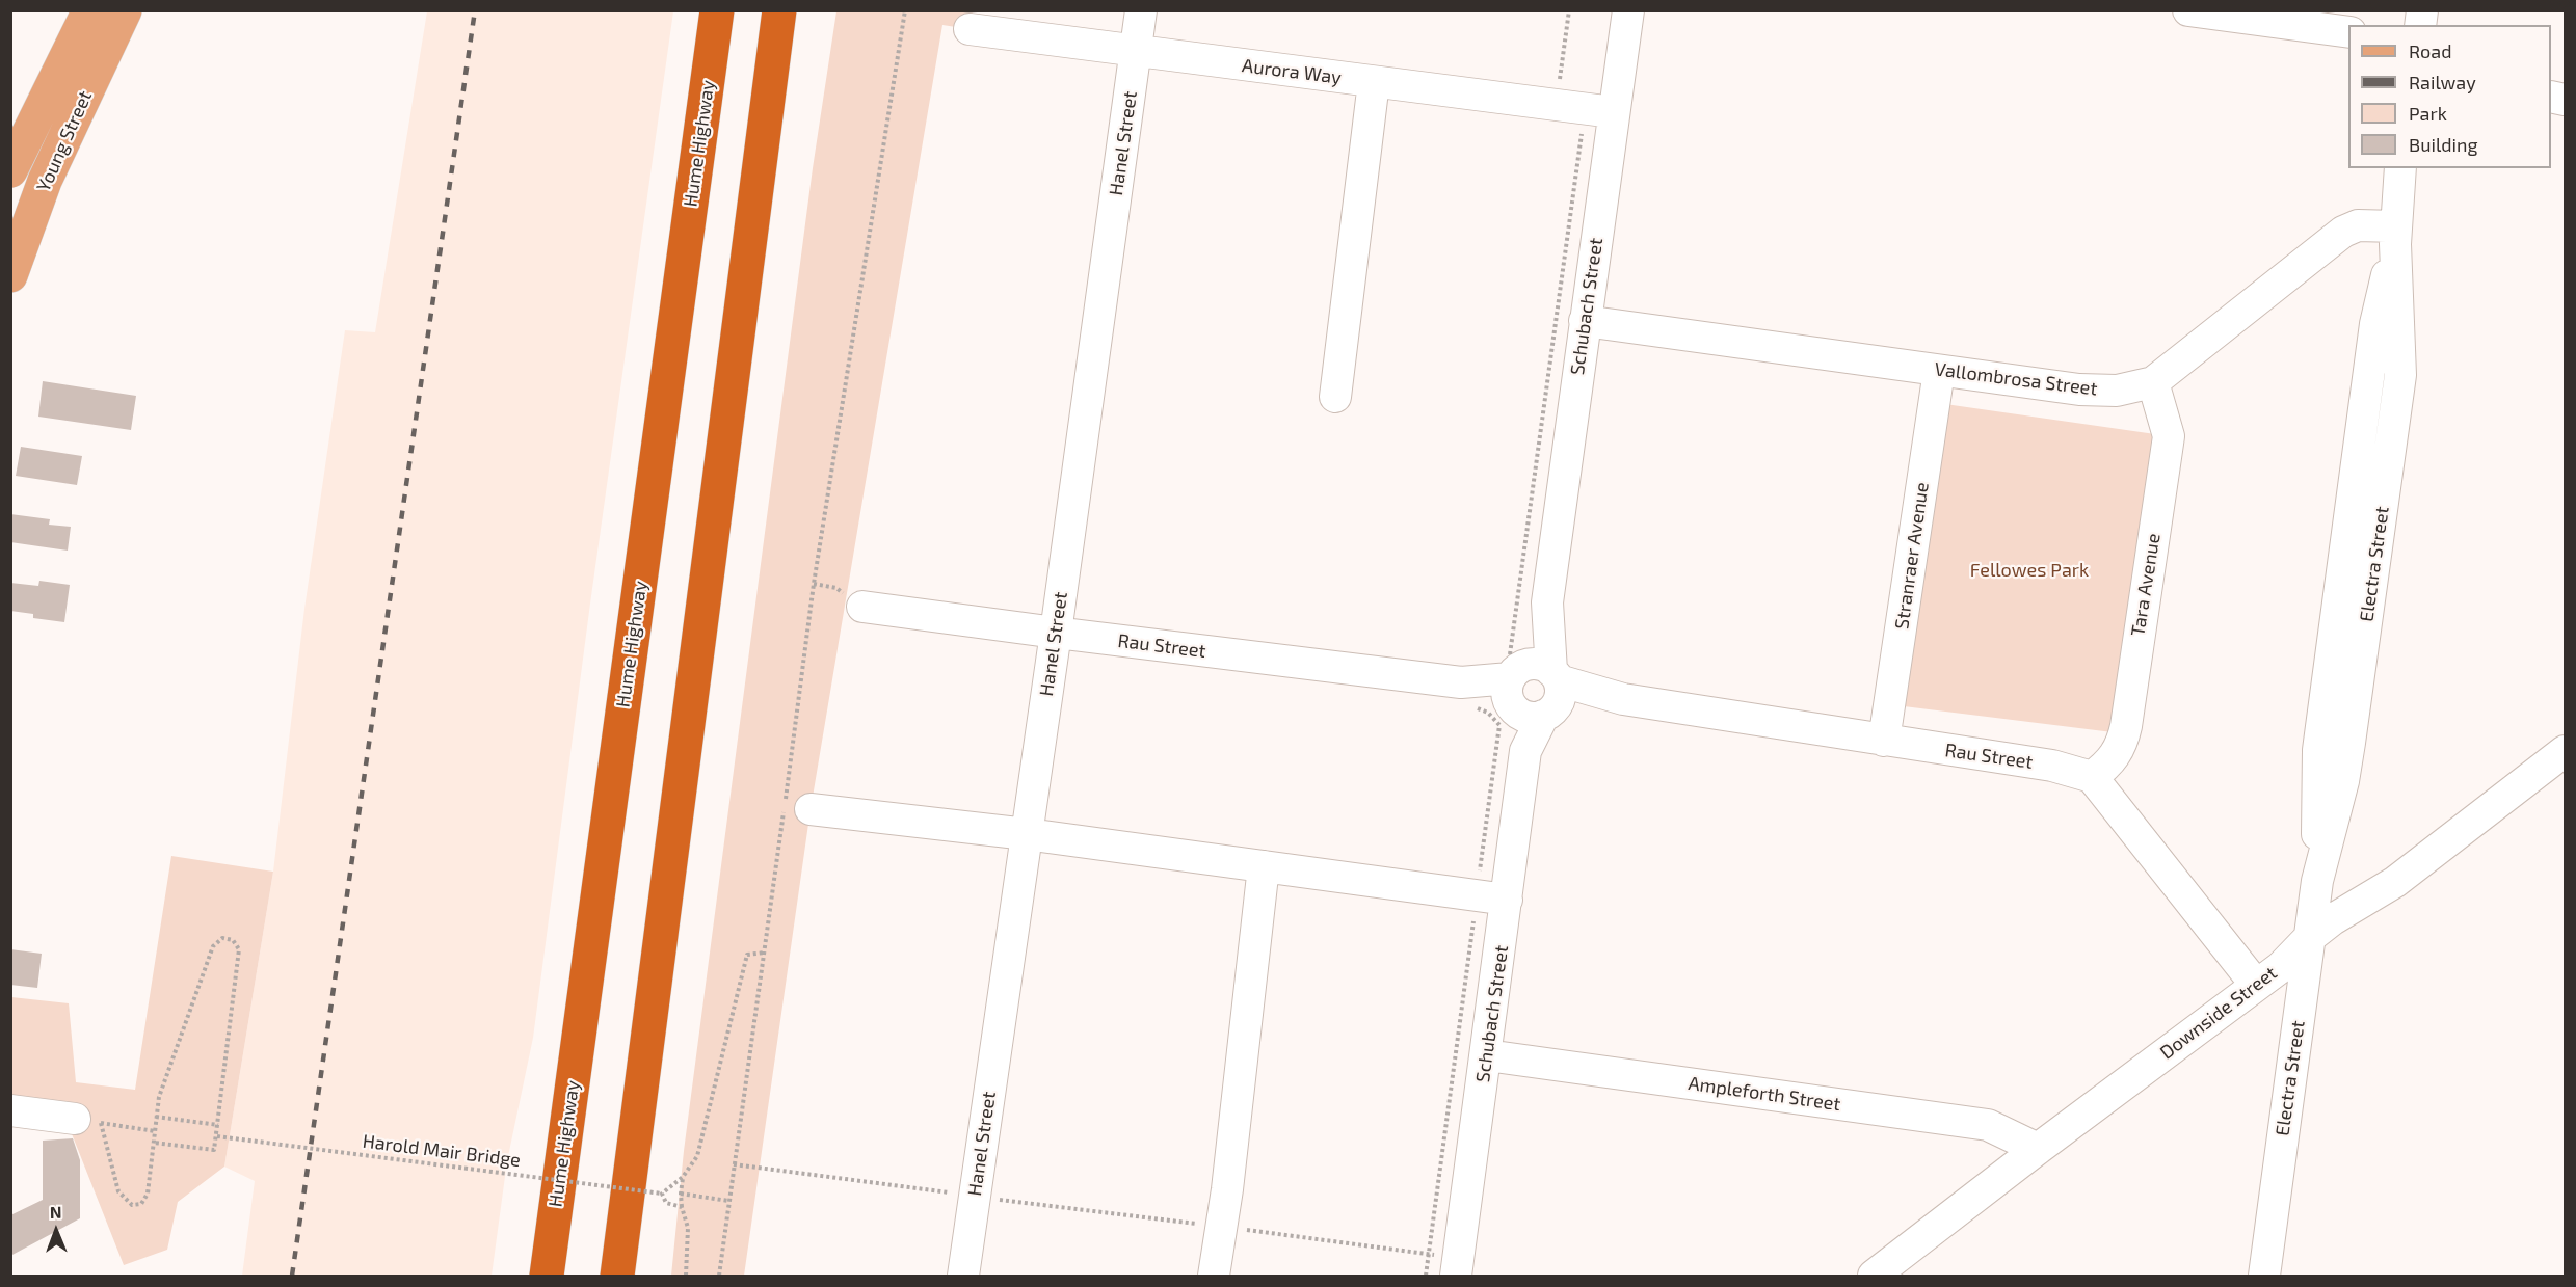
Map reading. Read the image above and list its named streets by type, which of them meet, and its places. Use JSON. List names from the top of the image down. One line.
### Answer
{"streets":{"highway":["Hume Highway"],"main road":["Young Street"],"street":["Aurora Way","Hanel Street","Schubach Street","Vallombrosa Street","Stranraer Avenue","Electra Street","Tara Avenue","Rau Street","Downside Street","Ampleforth Street"],"path":["Harold Mair Bridge"]},"crossings":[["Aurora Way","Hanel Street"],["Aurora Way","Schubach Street"],["Hanel Street","Rau Street"],["Schubach Street","Vallombrosa Street"],["Schubach Street","Rau Street"],["Schubach Street","Ampleforth Street"],["Vallombrosa Street","Stranraer Avenue"],["Vallombrosa Street","Electra Street"],["Vallombrosa Street","Tara Avenue"],["Stranraer Avenue","Rau Street"],["Electra Street","Downside Street"],["Tara Avenue","Rau Street"],["Downside Street","Ampleforth Street"]],"parks":["Fellowes Park"],"legend":["Road","Railway","Park","Building"],"north":"top"}
